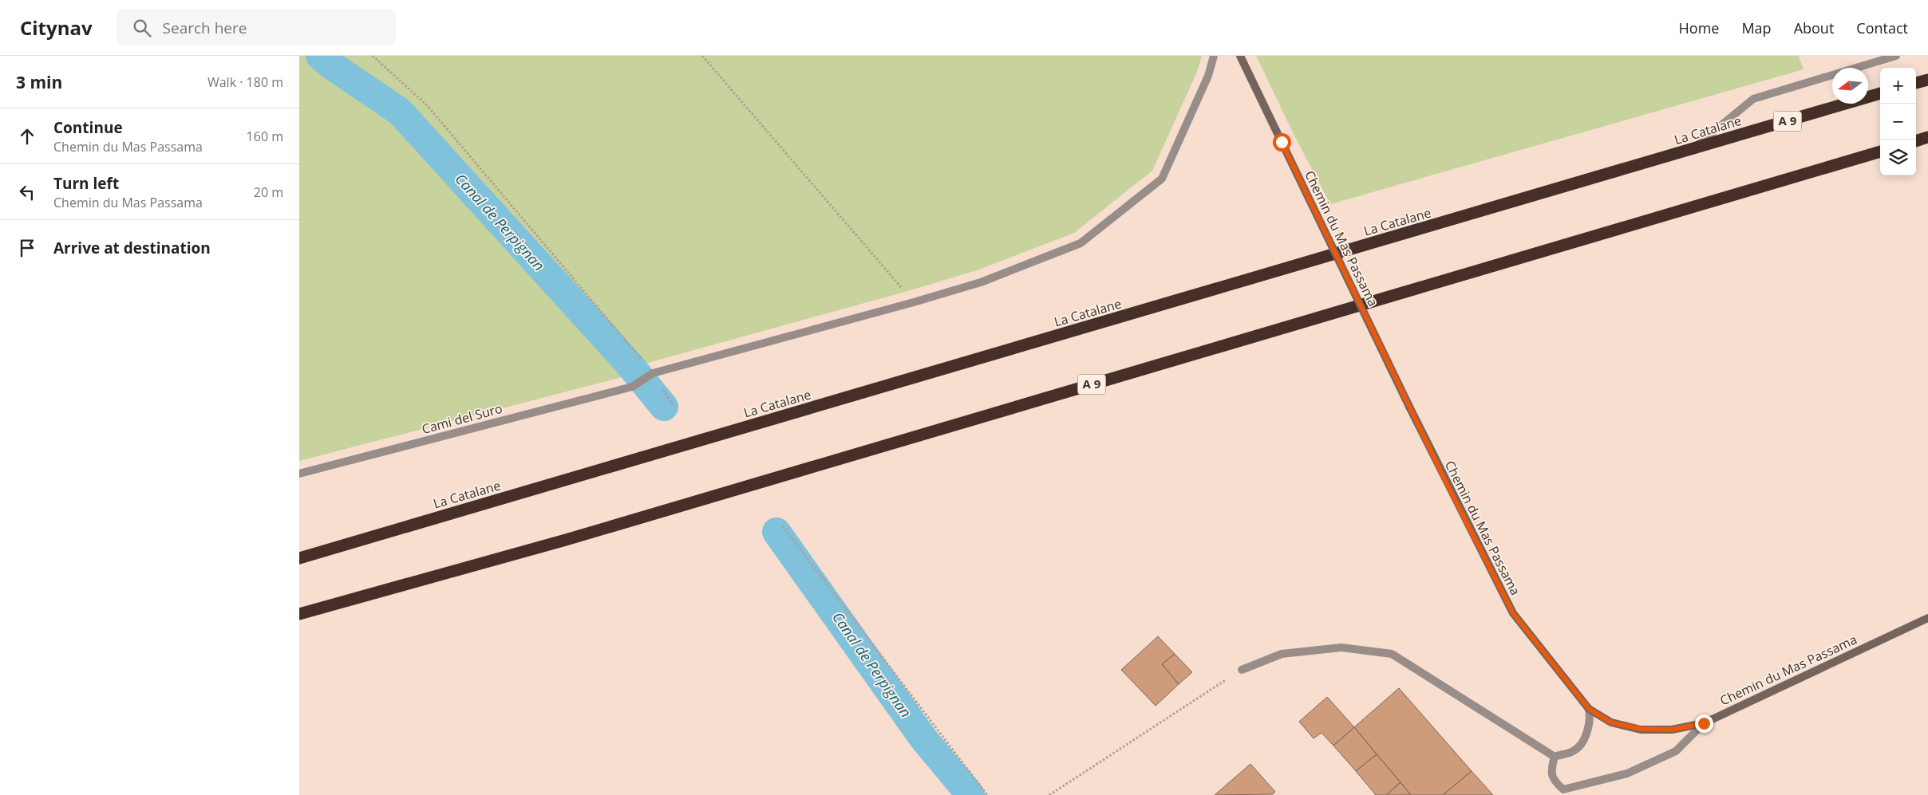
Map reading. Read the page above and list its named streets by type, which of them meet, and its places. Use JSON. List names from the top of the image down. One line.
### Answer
{"streets":{"highway":["A 9","La Catalane"],"street":["Chemin du Mas Passama","Cami del Suro"]},"water":["Canal de Perpignan"],"north":"left","page":{"header":"Citynav","search":"Search here","nav":["Home","Map","About","Contact"],"heading":["3 min","Walk · 180 m"],"map_buttons":["+","−"],"list":[["Continue","Chemin du Mas Passama","160 m"],["Turn left","Chemin du Mas Passama","20 m"],"Arrive at destination"]}}
